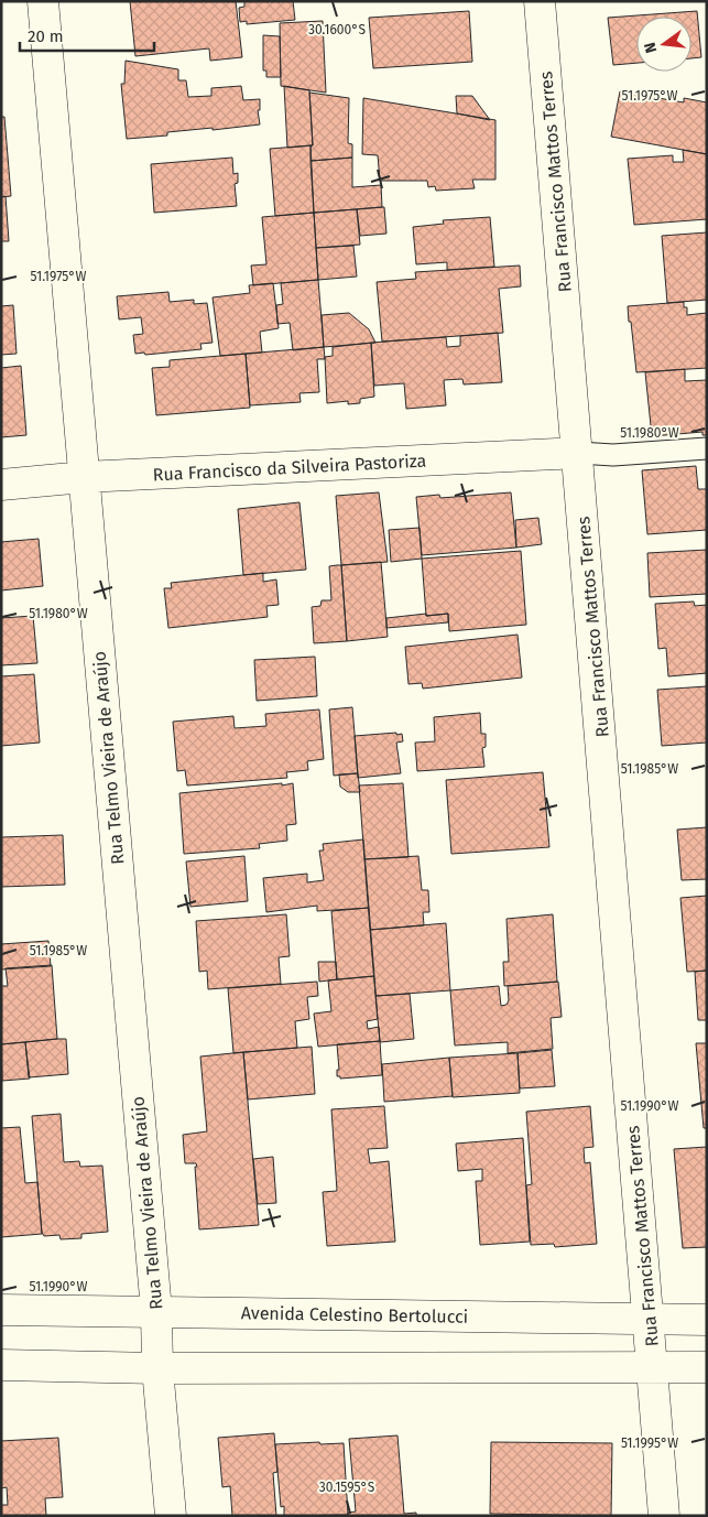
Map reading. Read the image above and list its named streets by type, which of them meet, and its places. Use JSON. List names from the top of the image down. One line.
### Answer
{"streets":{"street":["Rua Francisco Mattos Terres","Rua Francisco da Silveira Pastoriza","Rua Telmo Vieira de Araújo","Avenida Celestino Bertolucci"]},"crossings":[["Rua Francisco Mattos Terres","Rua Francisco da Silveira Pastoriza"],["Rua Francisco Mattos Terres","Avenida Celestino Bertolucci"],["Rua Francisco da Silveira Pastoriza","Rua Telmo Vieira de Araújo"],["Rua Telmo Vieira de Araújo","Avenida Celestino Bertolucci"]],"scale_bar":"20 m","north":"left","coordinates":["30.1600°S","51.1975°W","51.1980°W","51.1985°W","51.1990°W","51.1995°W","30.1595°S"]}
